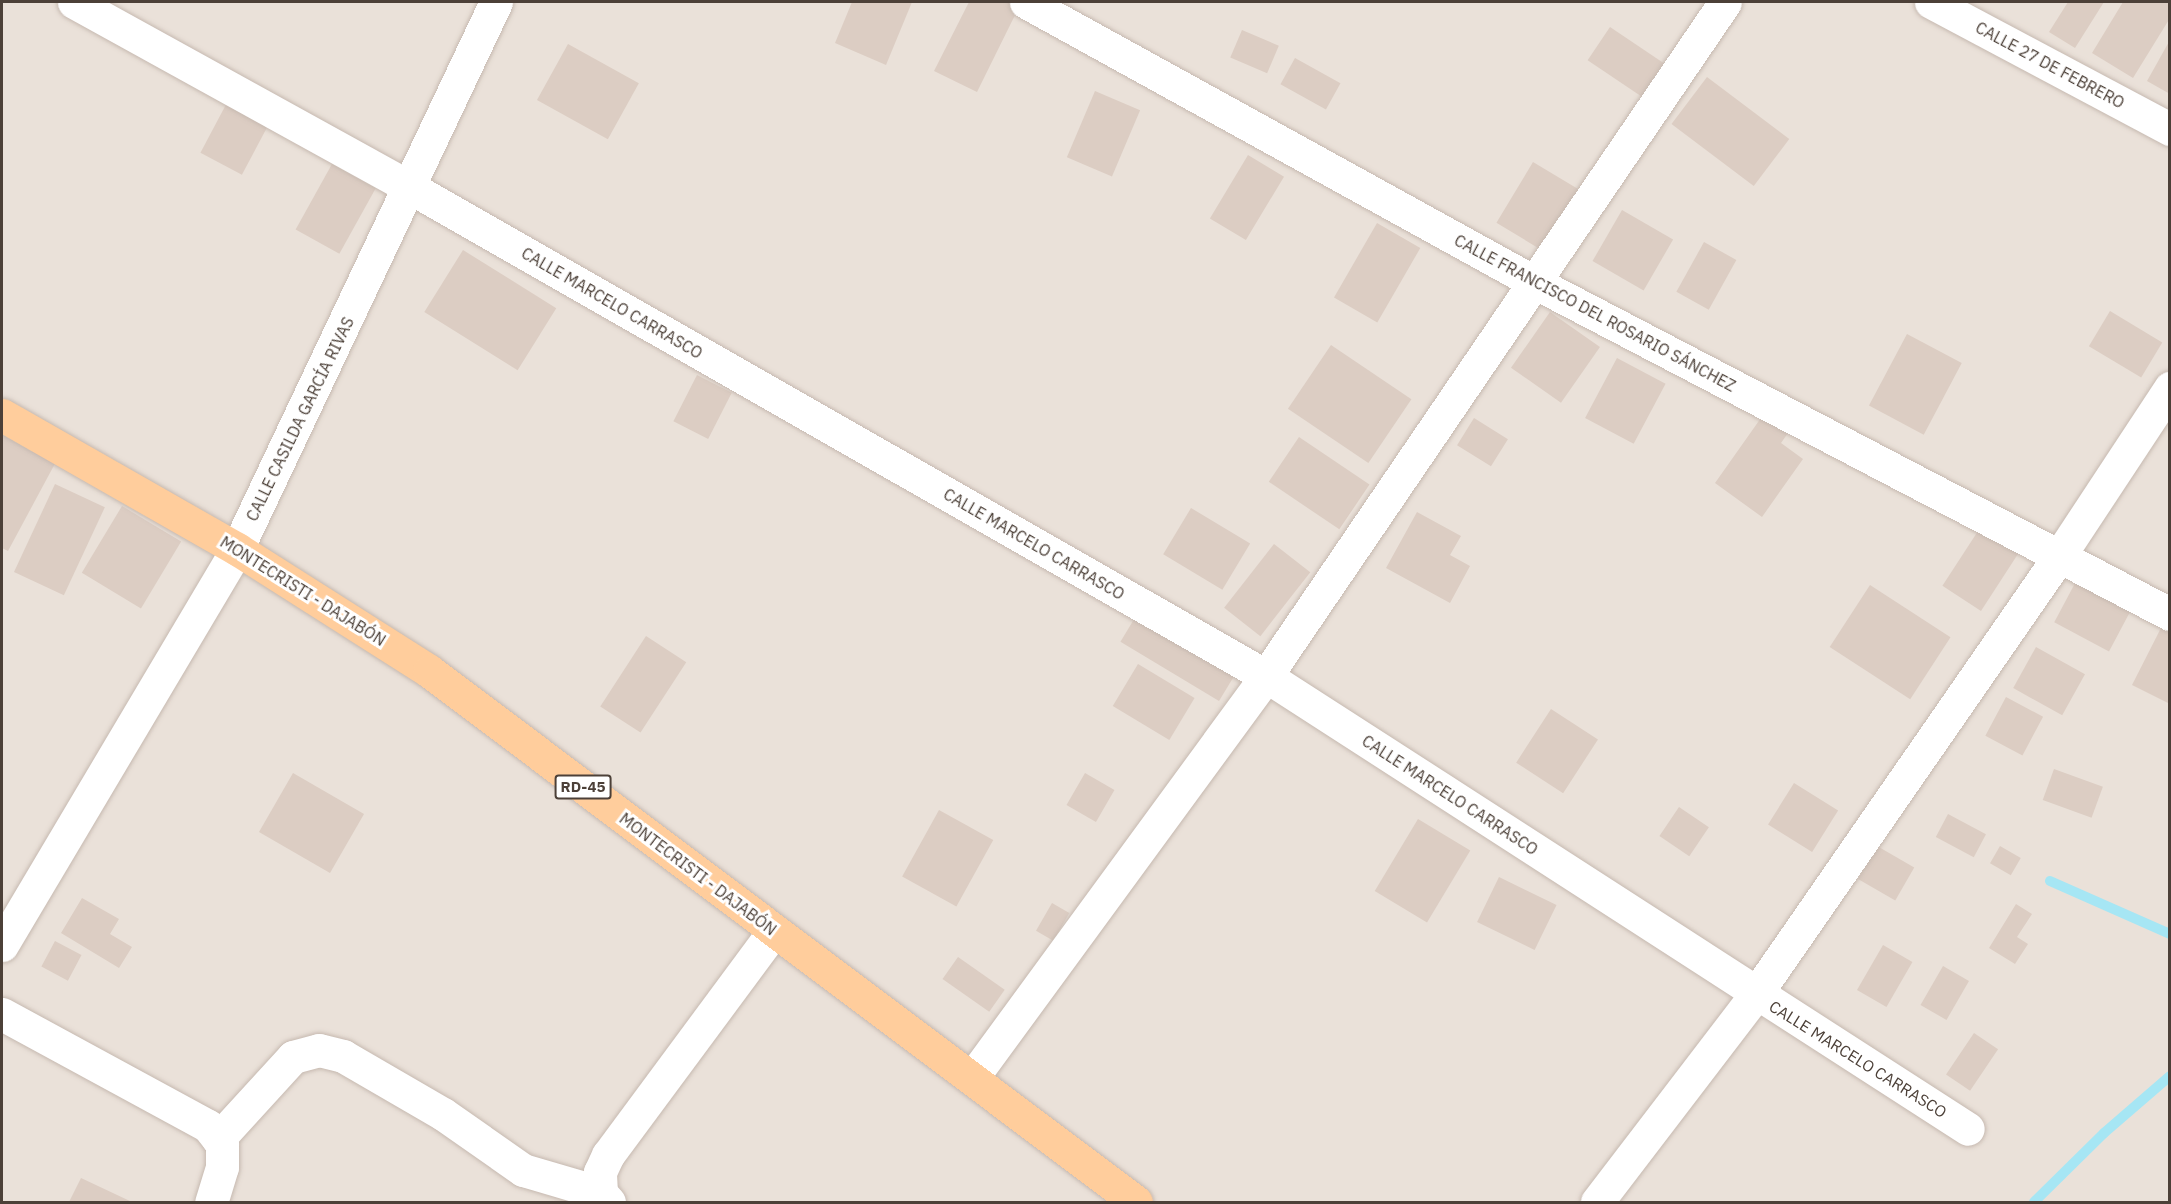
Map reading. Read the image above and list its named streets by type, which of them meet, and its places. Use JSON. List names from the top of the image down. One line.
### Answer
{"streets":{"main road":["MONTECRISTI - DAJABÓN","RD-45"],"street":["CALLE 27 DE FEBRERO","CALLE MARCELO CARRASCO","CALLE FRANCISCO DEL ROSARIO SÁNCHEZ","CALLE CASILDA GARCÍA RIVAS"]},"crossings":[["CALLE MARCELO CARRASCO","CALLE CASILDA GARCÍA RIVAS"],["CALLE CASILDA GARCÍA RIVAS","MONTECRISTI - DAJABÓN"]]}
